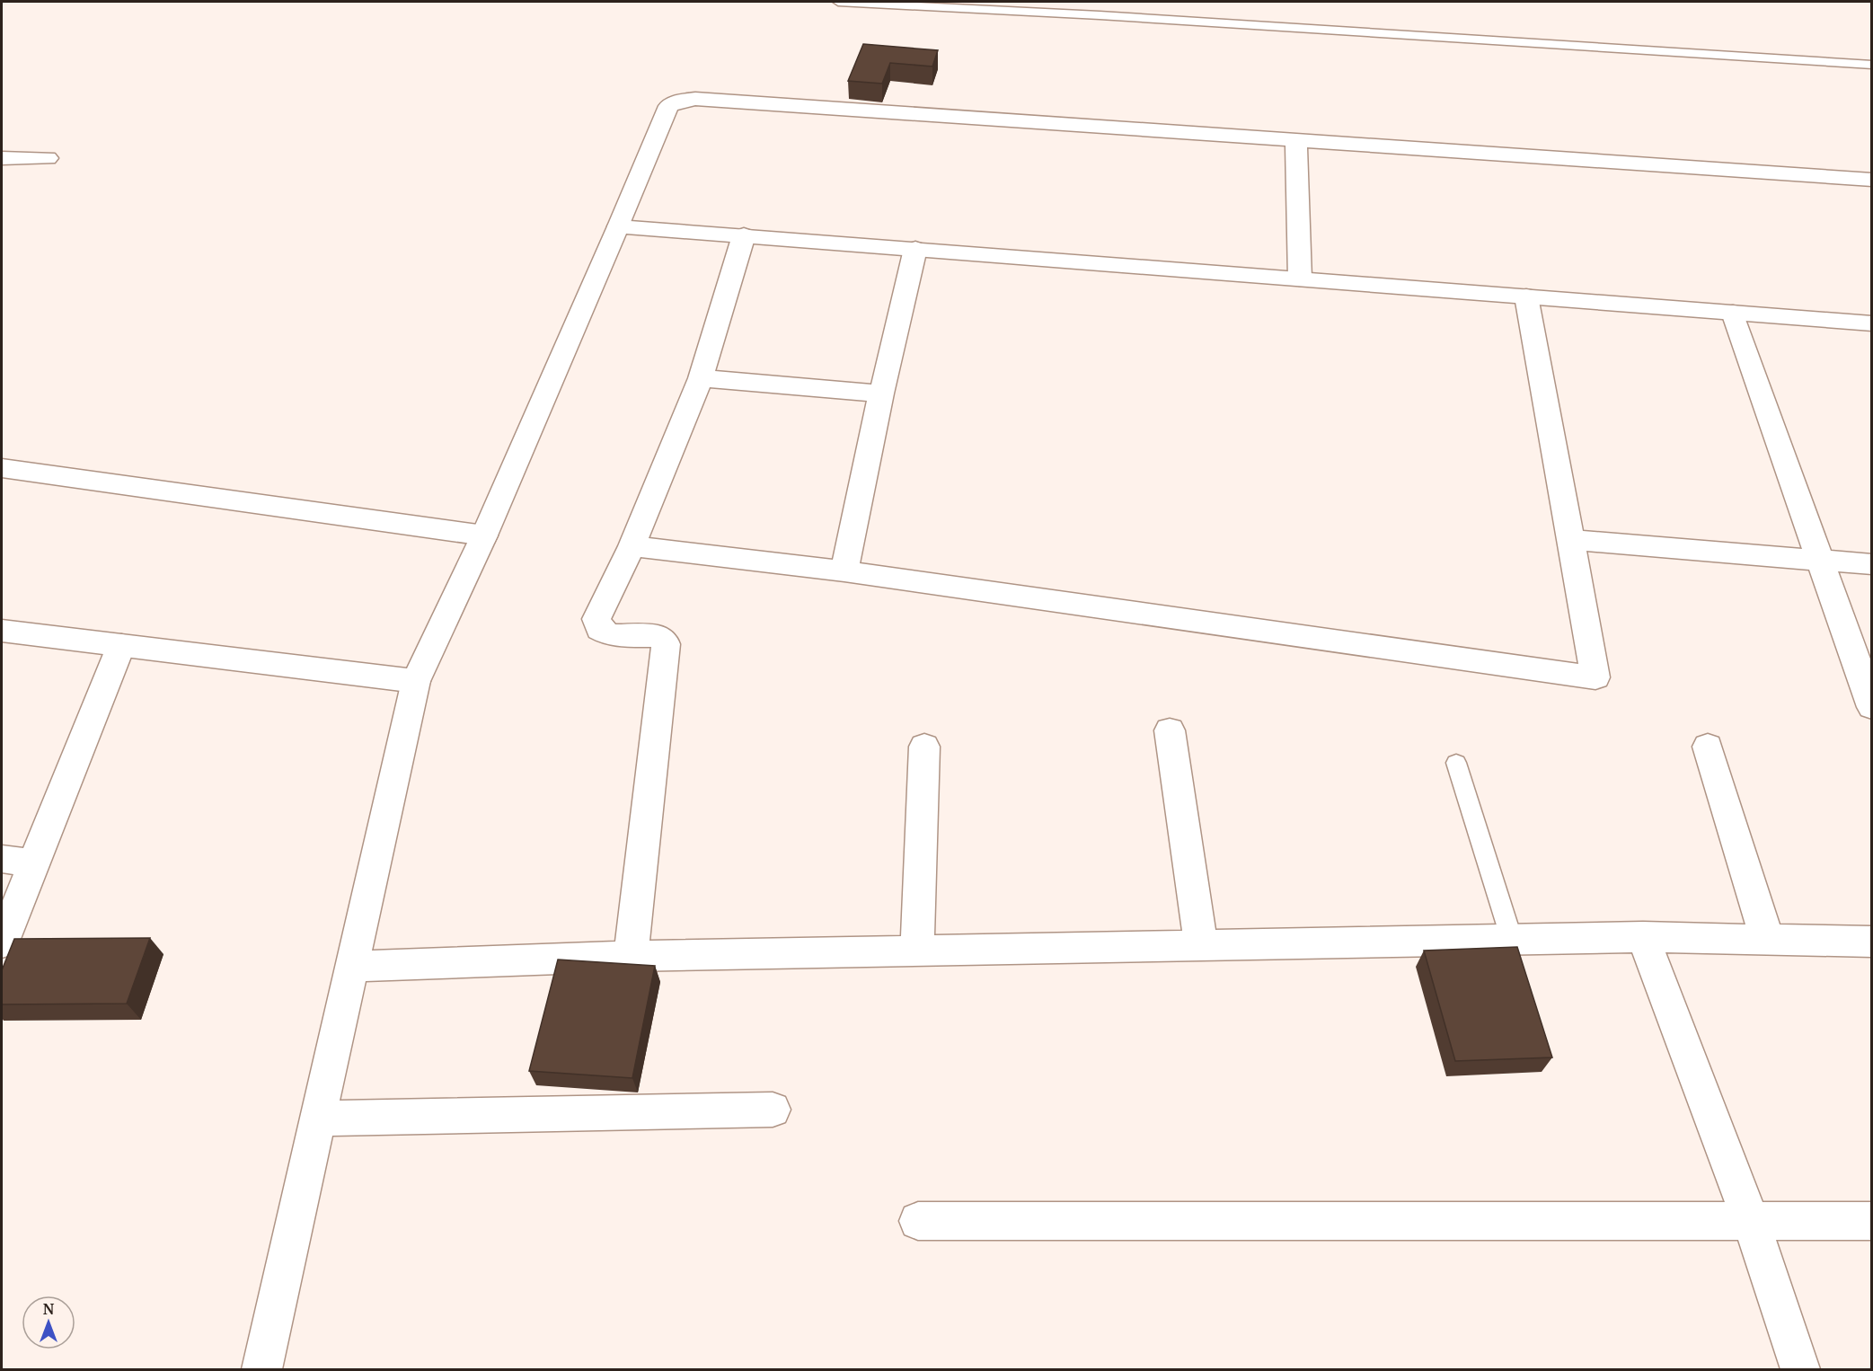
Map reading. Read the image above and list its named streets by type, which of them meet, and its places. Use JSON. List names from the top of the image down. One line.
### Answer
{"north":"top"}
